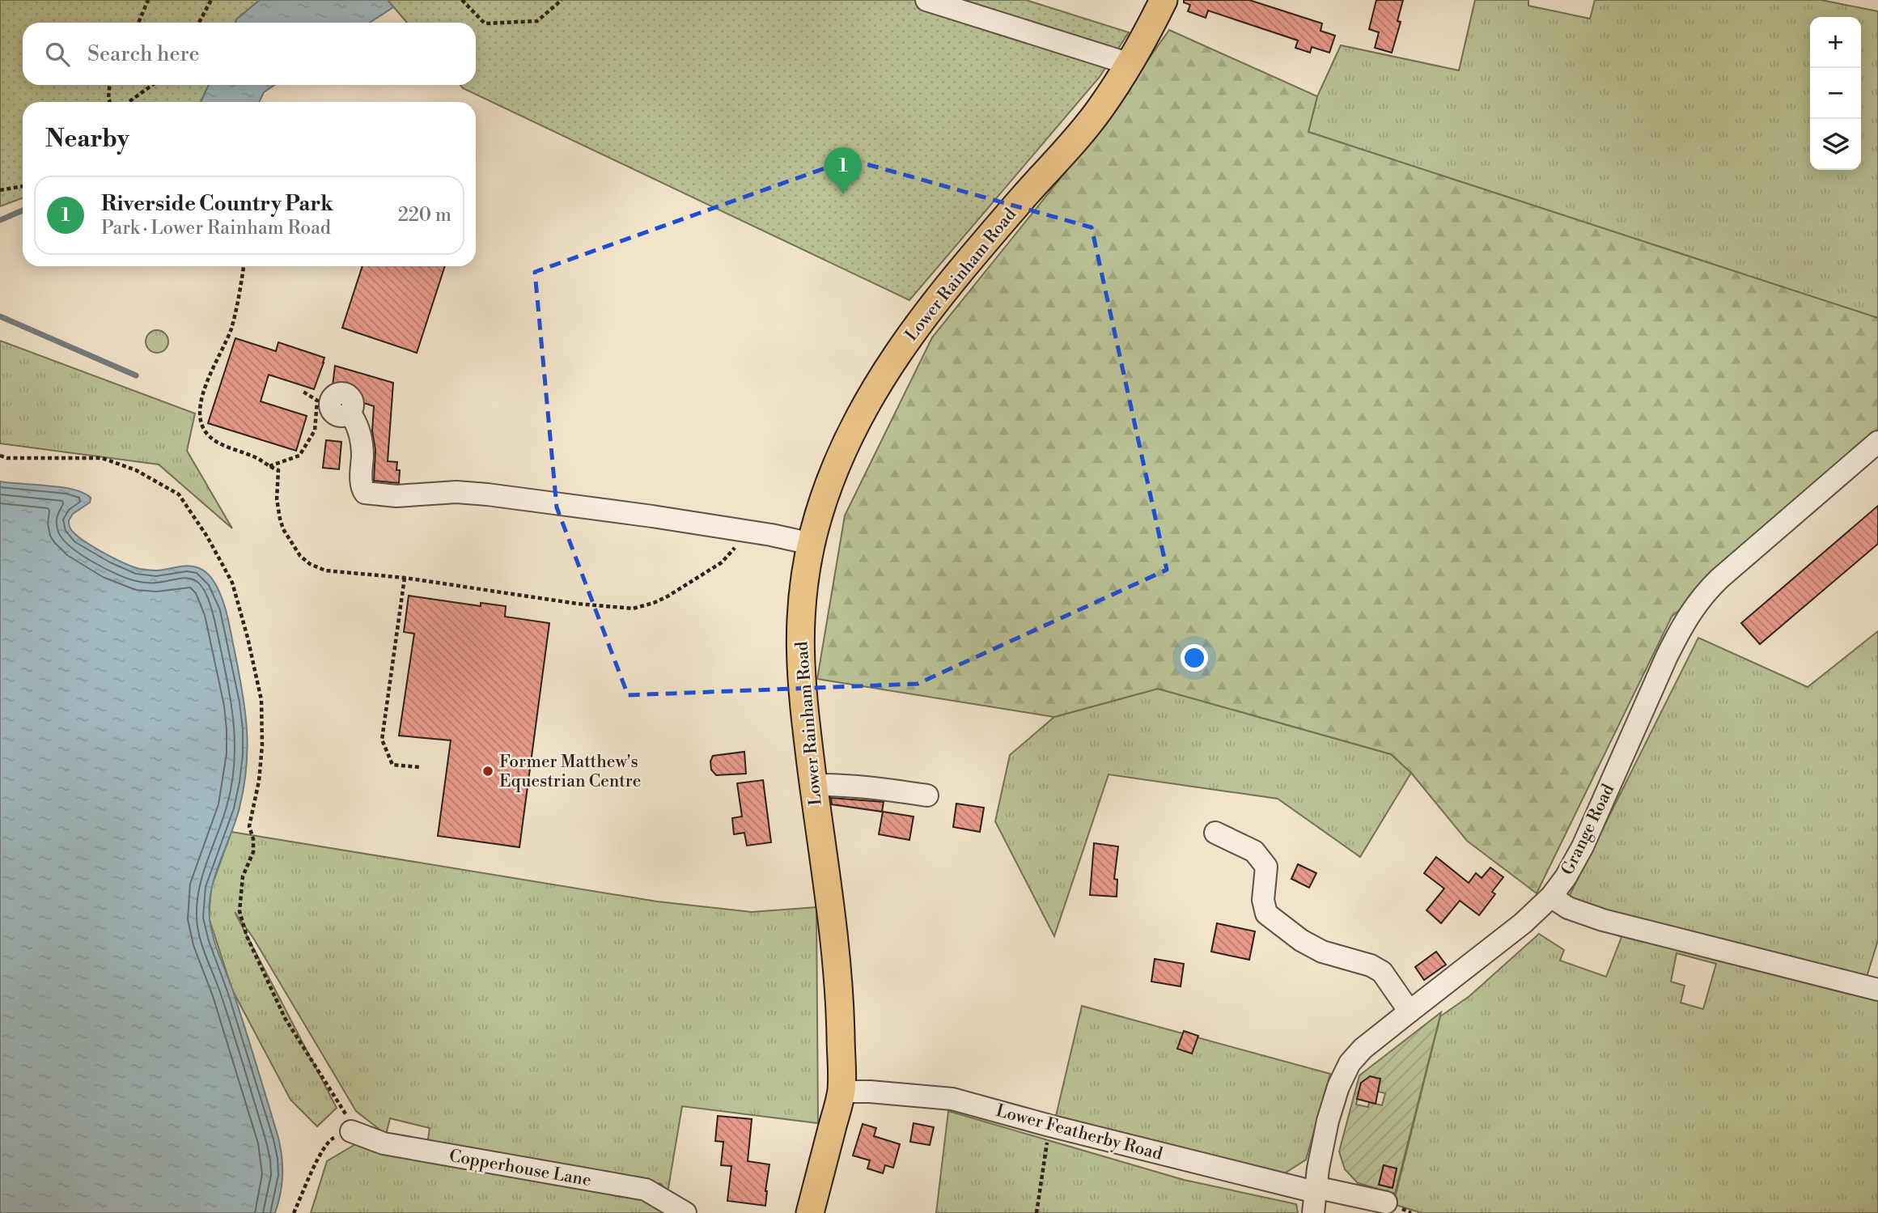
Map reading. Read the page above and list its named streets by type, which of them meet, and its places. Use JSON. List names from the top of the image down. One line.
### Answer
{"streets":{"main road":["Lower Rainham Road"],"street":["Grange Road","Lower Featherby Road","Copperhouse Lane"]},"crossings":[["Lower Rainham Road","Lower Featherby Road"],["Grange Road","Lower Featherby Road"]],"places":["Former Matthew's Equestrian Centre"],"page":{"map_buttons":["+","−"],"search":"Search here","heading":"Nearby","pins":"1","list":[{"mark":"1","name":"Riverside Country Park","note":"Park · Lower Rainham Road","value":"220 m"}]}}
